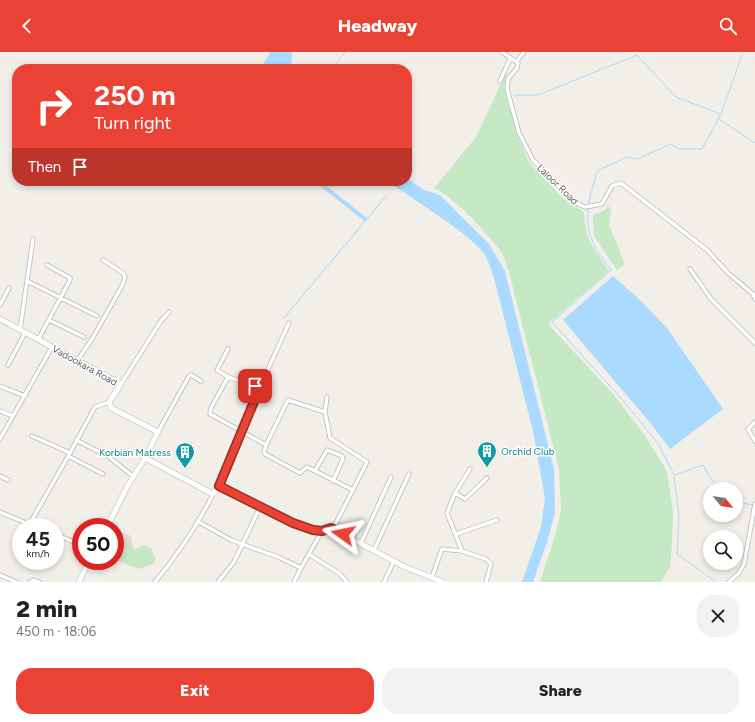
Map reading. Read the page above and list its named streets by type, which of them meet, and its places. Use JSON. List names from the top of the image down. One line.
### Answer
{"streets":{"main road":["Vadookara Road"],"street":["Laloor Road"]},"places":{"building":["Orchid Club","Korbian Matress"]},"north":"bottom right","page":{"header":"Headway","turn":["250 m","Turn right"],"then":"Then","speed":"45 km/h","limit":"50","heading":["2 min","450 m · 18:06"],"buttons":["Exit","Share"]}}
